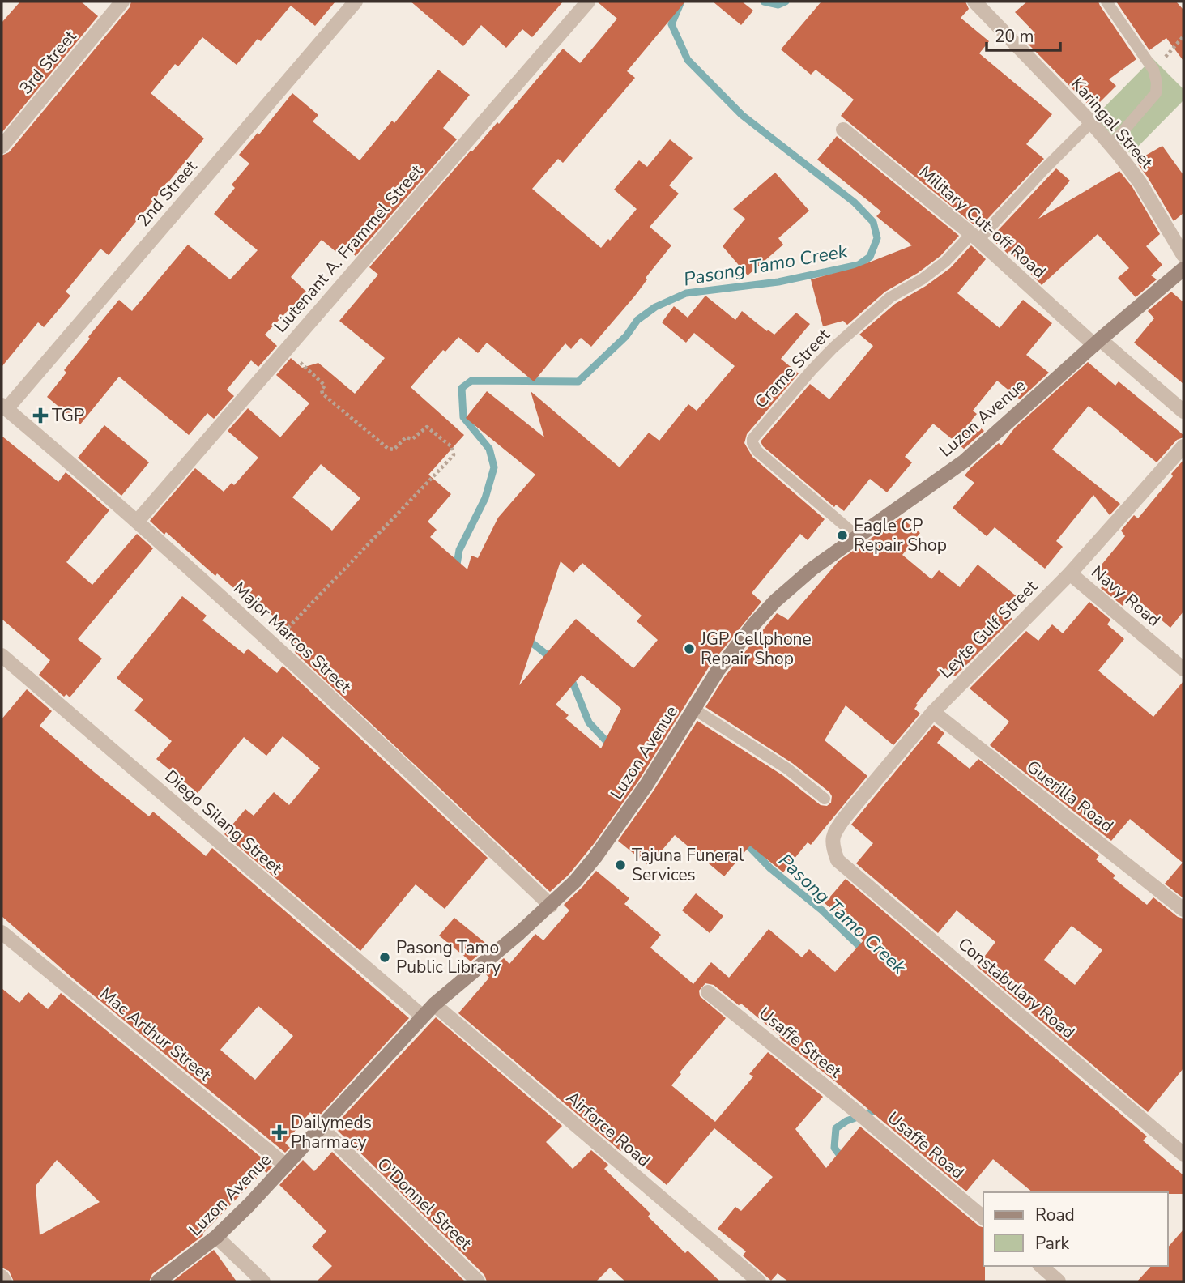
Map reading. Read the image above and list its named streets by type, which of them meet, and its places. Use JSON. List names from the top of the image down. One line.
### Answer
{"streets":{"main road":["Luzon Avenue"],"street":["3rd Street","Karingal Street","2nd Street","Military Cut-off Road","Liutenant A. Frammel Street","Navy Road","Leyte Gulf Street","Major Marcos Street","Guerilla Road","Diego Silang Street","Constabulary Road","Mac Arthur Street","Usaffe Street","Airforce Road","Usaffe Road","O'Donnel Street"],"lane":["Crame Street"]},"crossings":[["2nd Street","Major Marcos Street"],["Military Cut-off Road","Crame Street"],["Military Cut-off Road","Luzon Avenue"],["Liutenant A. Frammel Street","Major Marcos Street"],["Crame Street","Luzon Avenue"],["Luzon Avenue","Major Marcos Street"],["Luzon Avenue","Diego Silang Street"],["Luzon Avenue","Mac Arthur Street"],["Luzon Avenue","Airforce Road"],["Luzon Avenue","O'Donnel Street"],["Navy Road","Leyte Gulf Street"],["Leyte Gulf Street","Guerilla Road"],["Leyte Gulf Street","Constabulary Road"],["Usaffe Street","Usaffe Road"]],"water":["Pasong Tamo Creek"],"places":{"health":["TGP","Dailymeds Pharmacy"],"other":["Eagle CP Repair Shop","JGP Cellphone Repair Shop","Tajuna Funeral Services","Pasong Tamo Public Library"]},"legend":["Road","Park"],"scale_bar":"20 m"}
